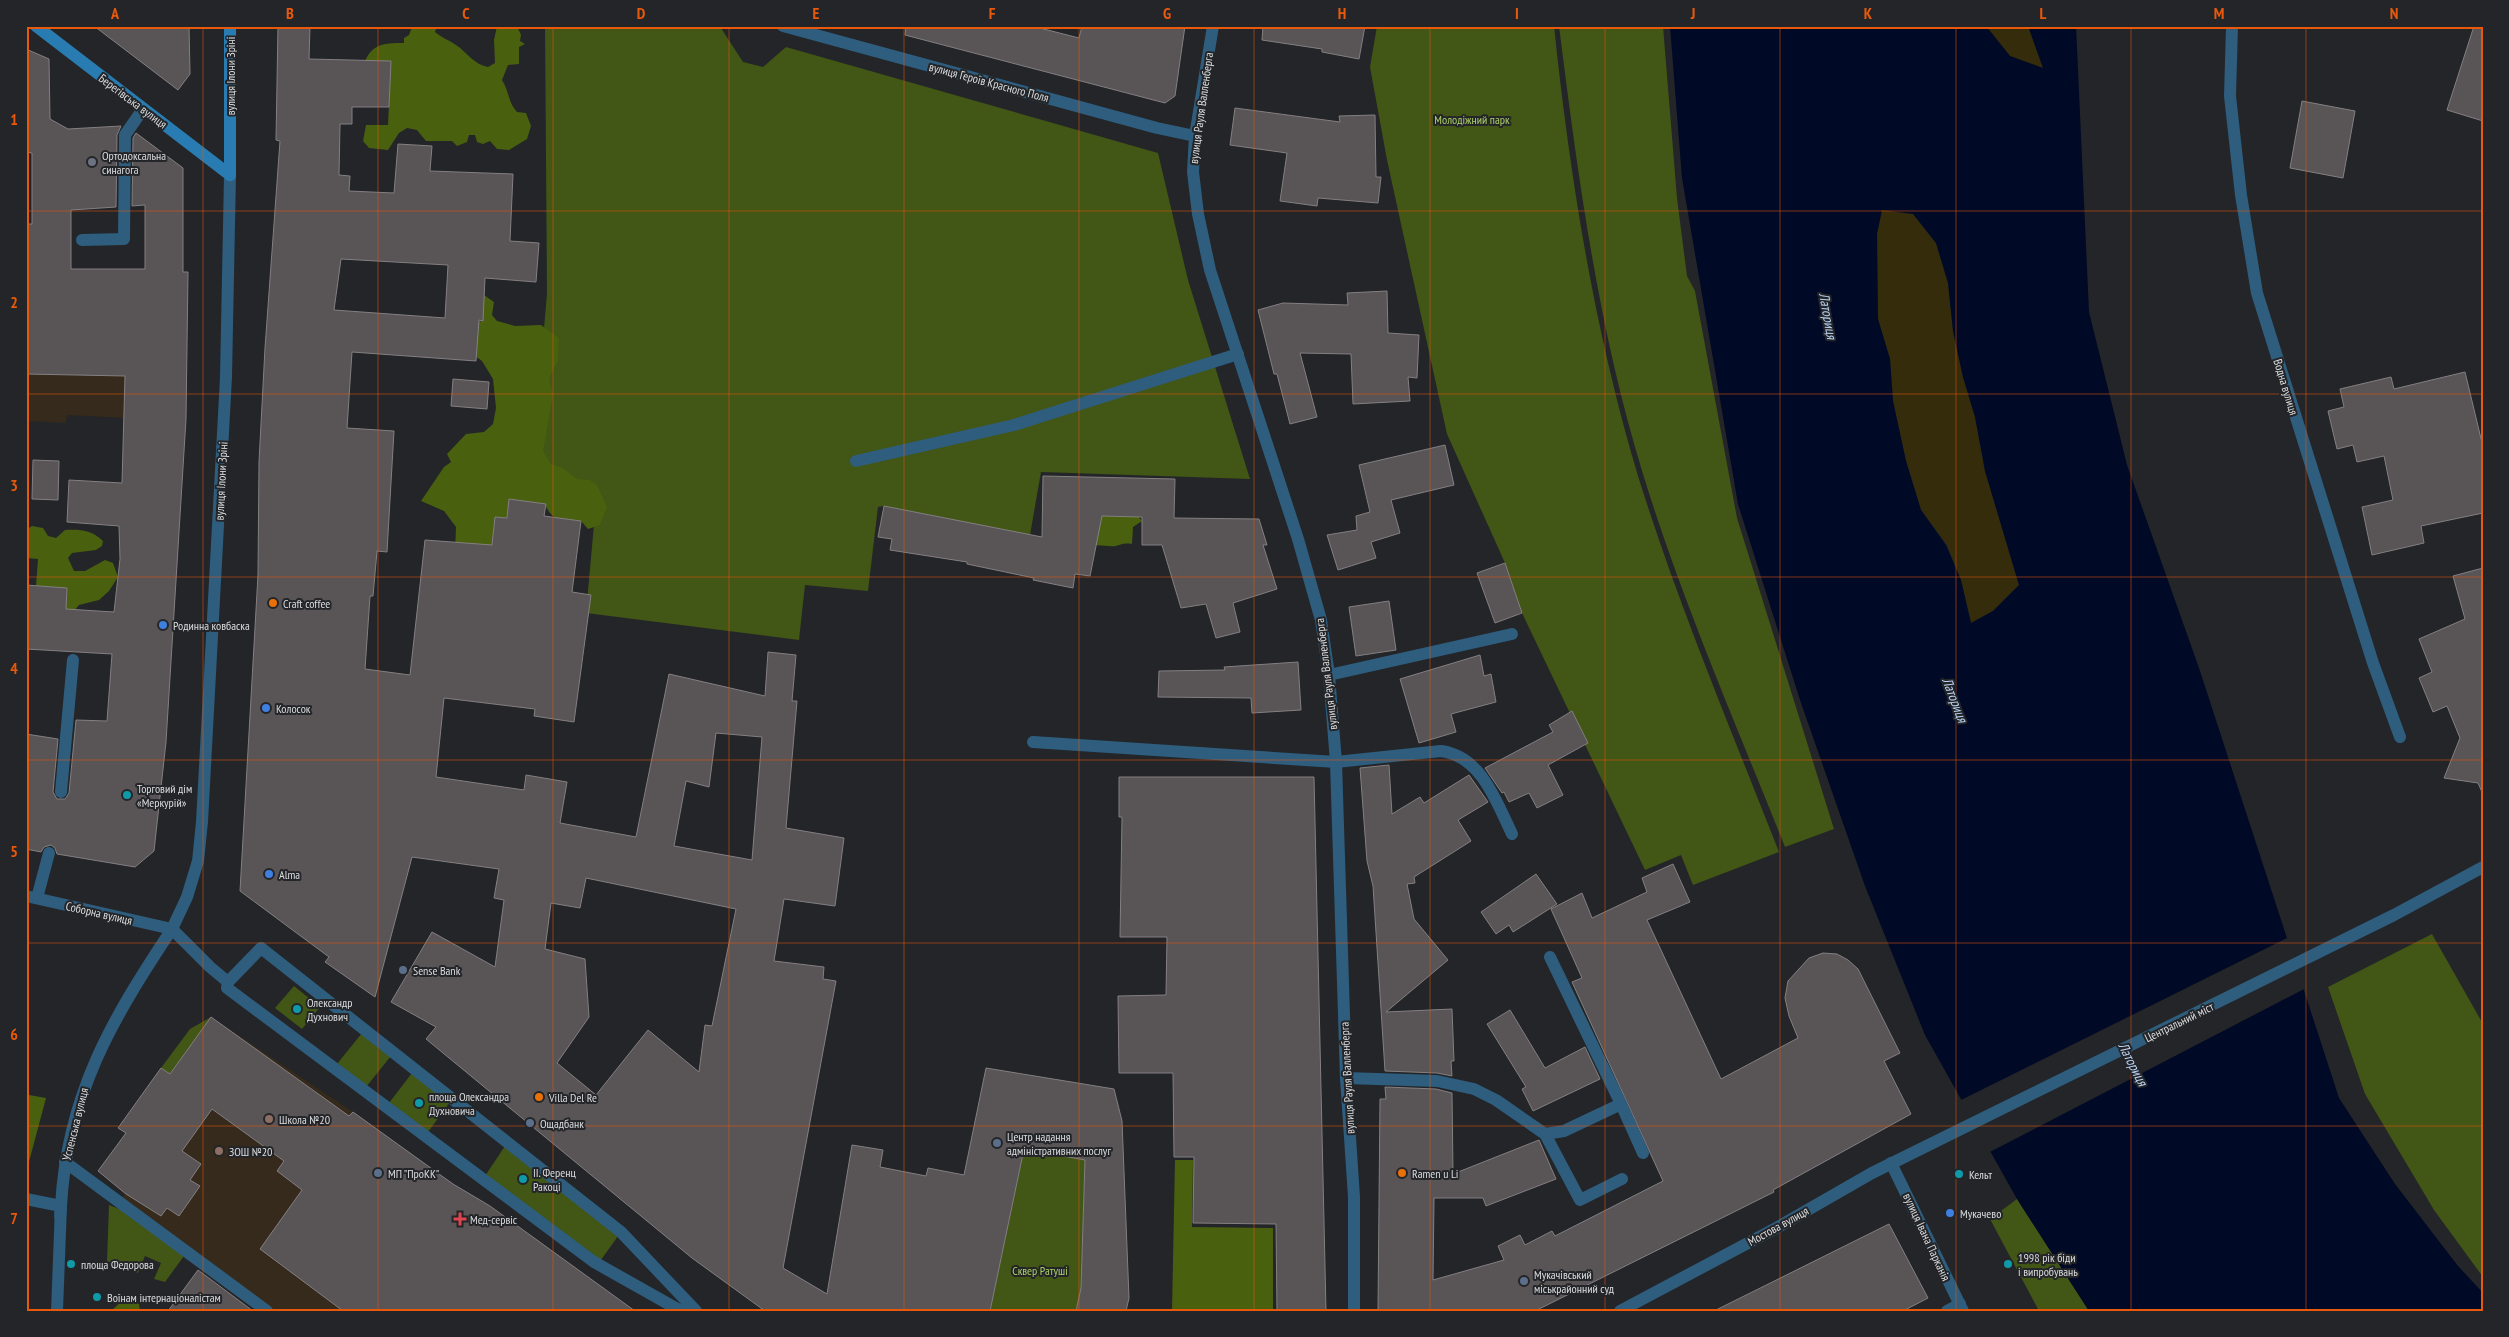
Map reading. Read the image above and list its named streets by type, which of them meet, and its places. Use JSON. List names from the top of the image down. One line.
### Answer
{"streets":{"main road":["вулиця Ілони Зріні","Берегівська вулиця"],"street":["вулиця Героїв Красного Поля","вулиця Рауля Валленберга","Водна вулиця","Соборна вулиця","Центральний міст","Успенська вулиця","Мостова вулиця","вулиця Івана Парканія"]},"crossings":[["вулиця Ілони Зріні","Берегівська вулиця"],["вулиця Ілони Зріні","Соборна вулиця"],["вулиця Ілони Зріні","Успенська вулиця"],["вулиця Героїв Красного Поля","вулиця Рауля Валленберга"],["Соборна вулиця","Успенська вулиця"],["Центральний міст","Мостова вулиця"],["Мостова вулиця","вулиця Івана Парканія"]],"water":["Латориця"],"parks":["Молодіжний парк","Сквер Ратуші"],"places":{"other":["Ортодоксальна синагога","Craft coffee","Родинна ковбаска","Колосок","Торговий дім «Меркурій»","Alma","Sense Bank","Олександр Духнович","Villa Del Re","площа Олександра Духновича","Школа №20","Ощадбанк","Центр надання адміністративних послуг","ЗОШ №20","МП \"ПроКК\"","Ramen u Li","Кельт","II. Ференц Ракоці","Мукачево","площа Федорова","1998 рік біди і випробувань","Мукачівський міськрайонний суд","Воїнам інтернаціоналістам"],"health":["Мед-сервіс"]},"grid":{"columns":["A","B","C","D","E","F","G","H","I","J","K","L","M","N"],"rows":["1","2","3","4","5","6","7"]}}
